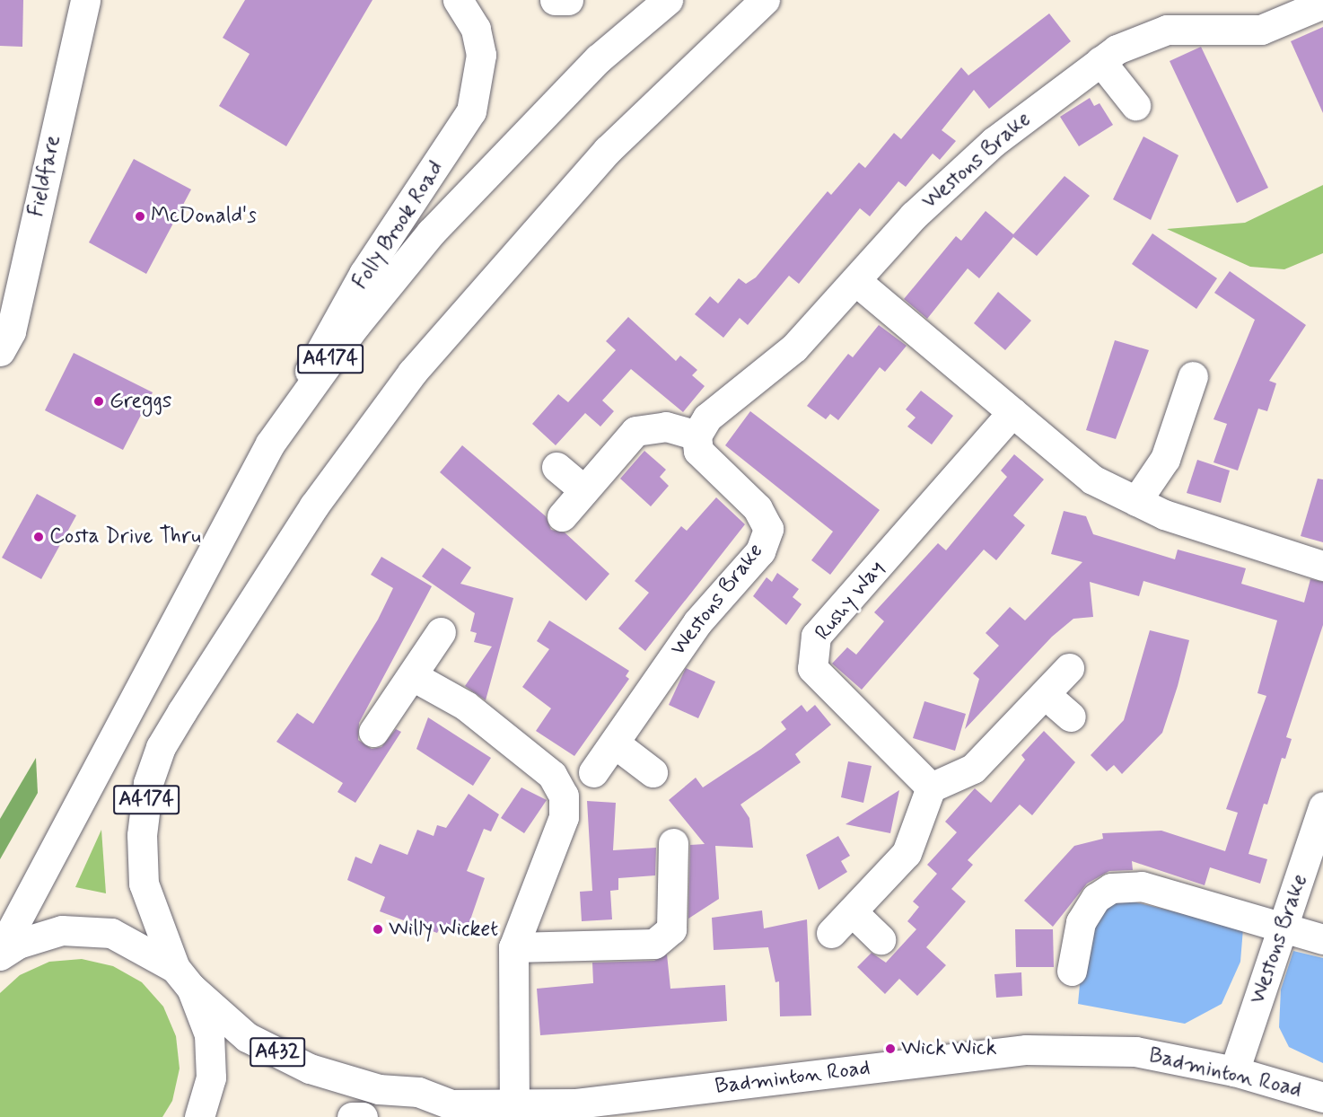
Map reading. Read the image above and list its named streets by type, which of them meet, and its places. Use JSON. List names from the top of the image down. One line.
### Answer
{"streets":{"main road":["Westons Brake","Fieldfare","Folly Brook Road","A4174","Rushy Way","A432","Badminton Road"]},"crossings":[["Westons Brake","Badminton Road"],["Folly Brook Road","A4174"],["A4174","Badminton Road"]],"places":["McDonald's","Greggs","Costa Drive Thru","Willy Wicket","Wick Wick"]}
